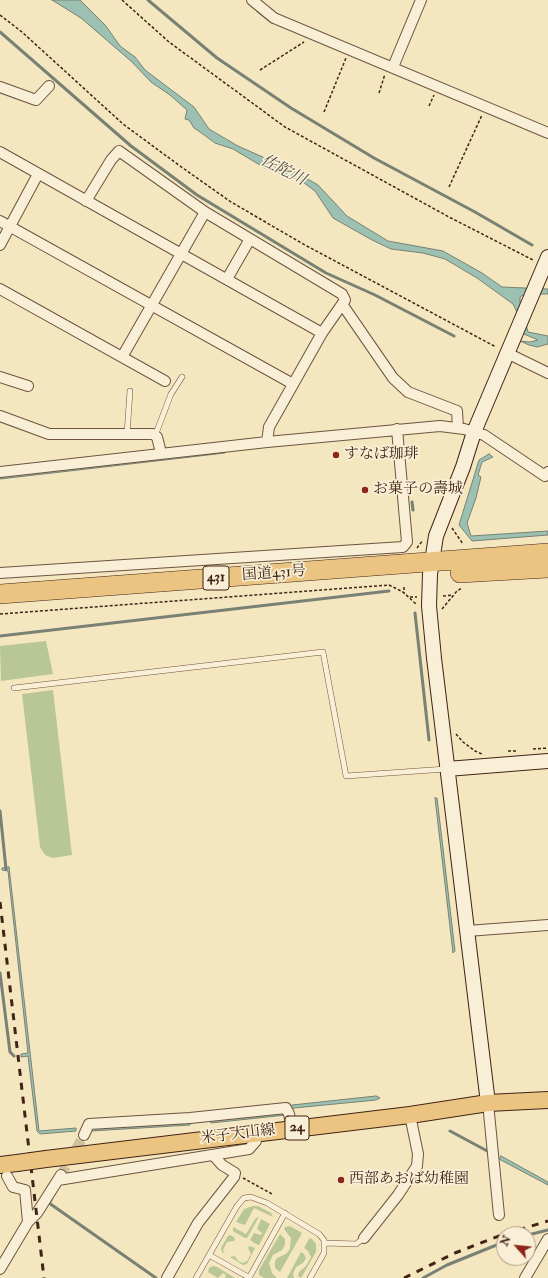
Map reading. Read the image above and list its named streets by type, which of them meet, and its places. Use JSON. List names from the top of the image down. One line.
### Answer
{"streets":{"highway":["国道431号","431"],"main road":["24","米子大山線"]},"water":["佐陀川"],"places":["すなば珈琲","お菓子の壽城","西部あおば幼稚園"],"north":"top left"}
